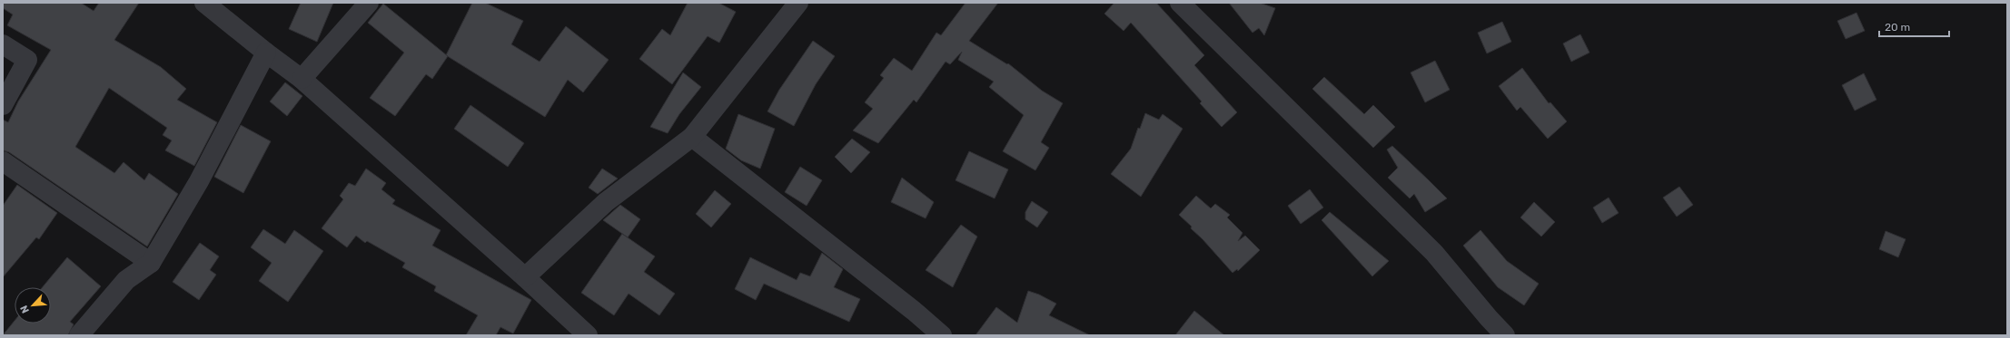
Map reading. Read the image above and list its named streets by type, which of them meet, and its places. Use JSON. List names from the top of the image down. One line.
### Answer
{"scale_bar":"20 m","north":"bottom left"}
